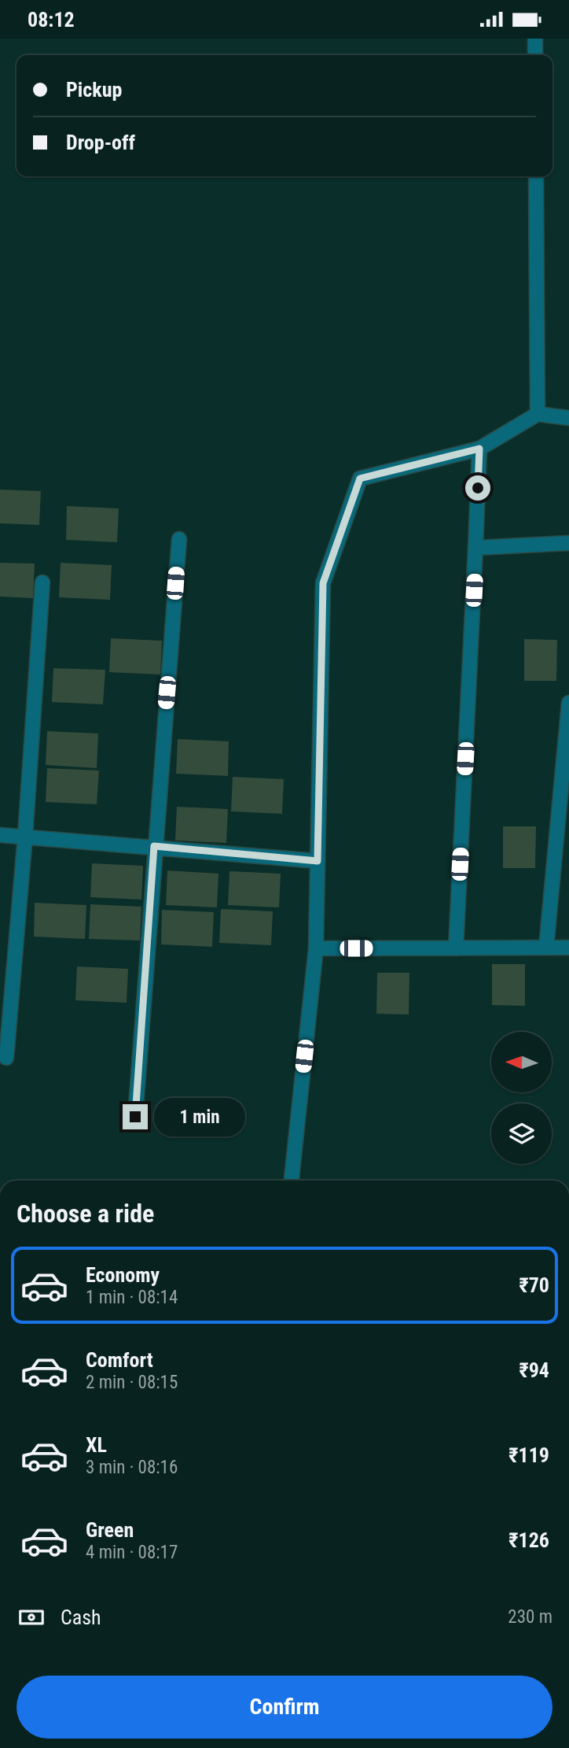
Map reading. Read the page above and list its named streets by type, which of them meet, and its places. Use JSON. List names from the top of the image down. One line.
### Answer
{"north":"left","page":{"status":"08:12","banner":["Pickup","Drop-off"],"bubble":"1 min","heading":"Choose a ride","list":[{"name":"Economy","note":"1 min · 08:14","value":"₹70"},{"name":"Comfort","note":"2 min · 08:15","value":"₹94"},{"name":"XL","note":"3 min · 08:16","value":"₹119"},{"name":"Green","note":"4 min · 08:17","value":"₹126"}],"pay":["Cash","230 m"],"buttons":"Confirm"}}
